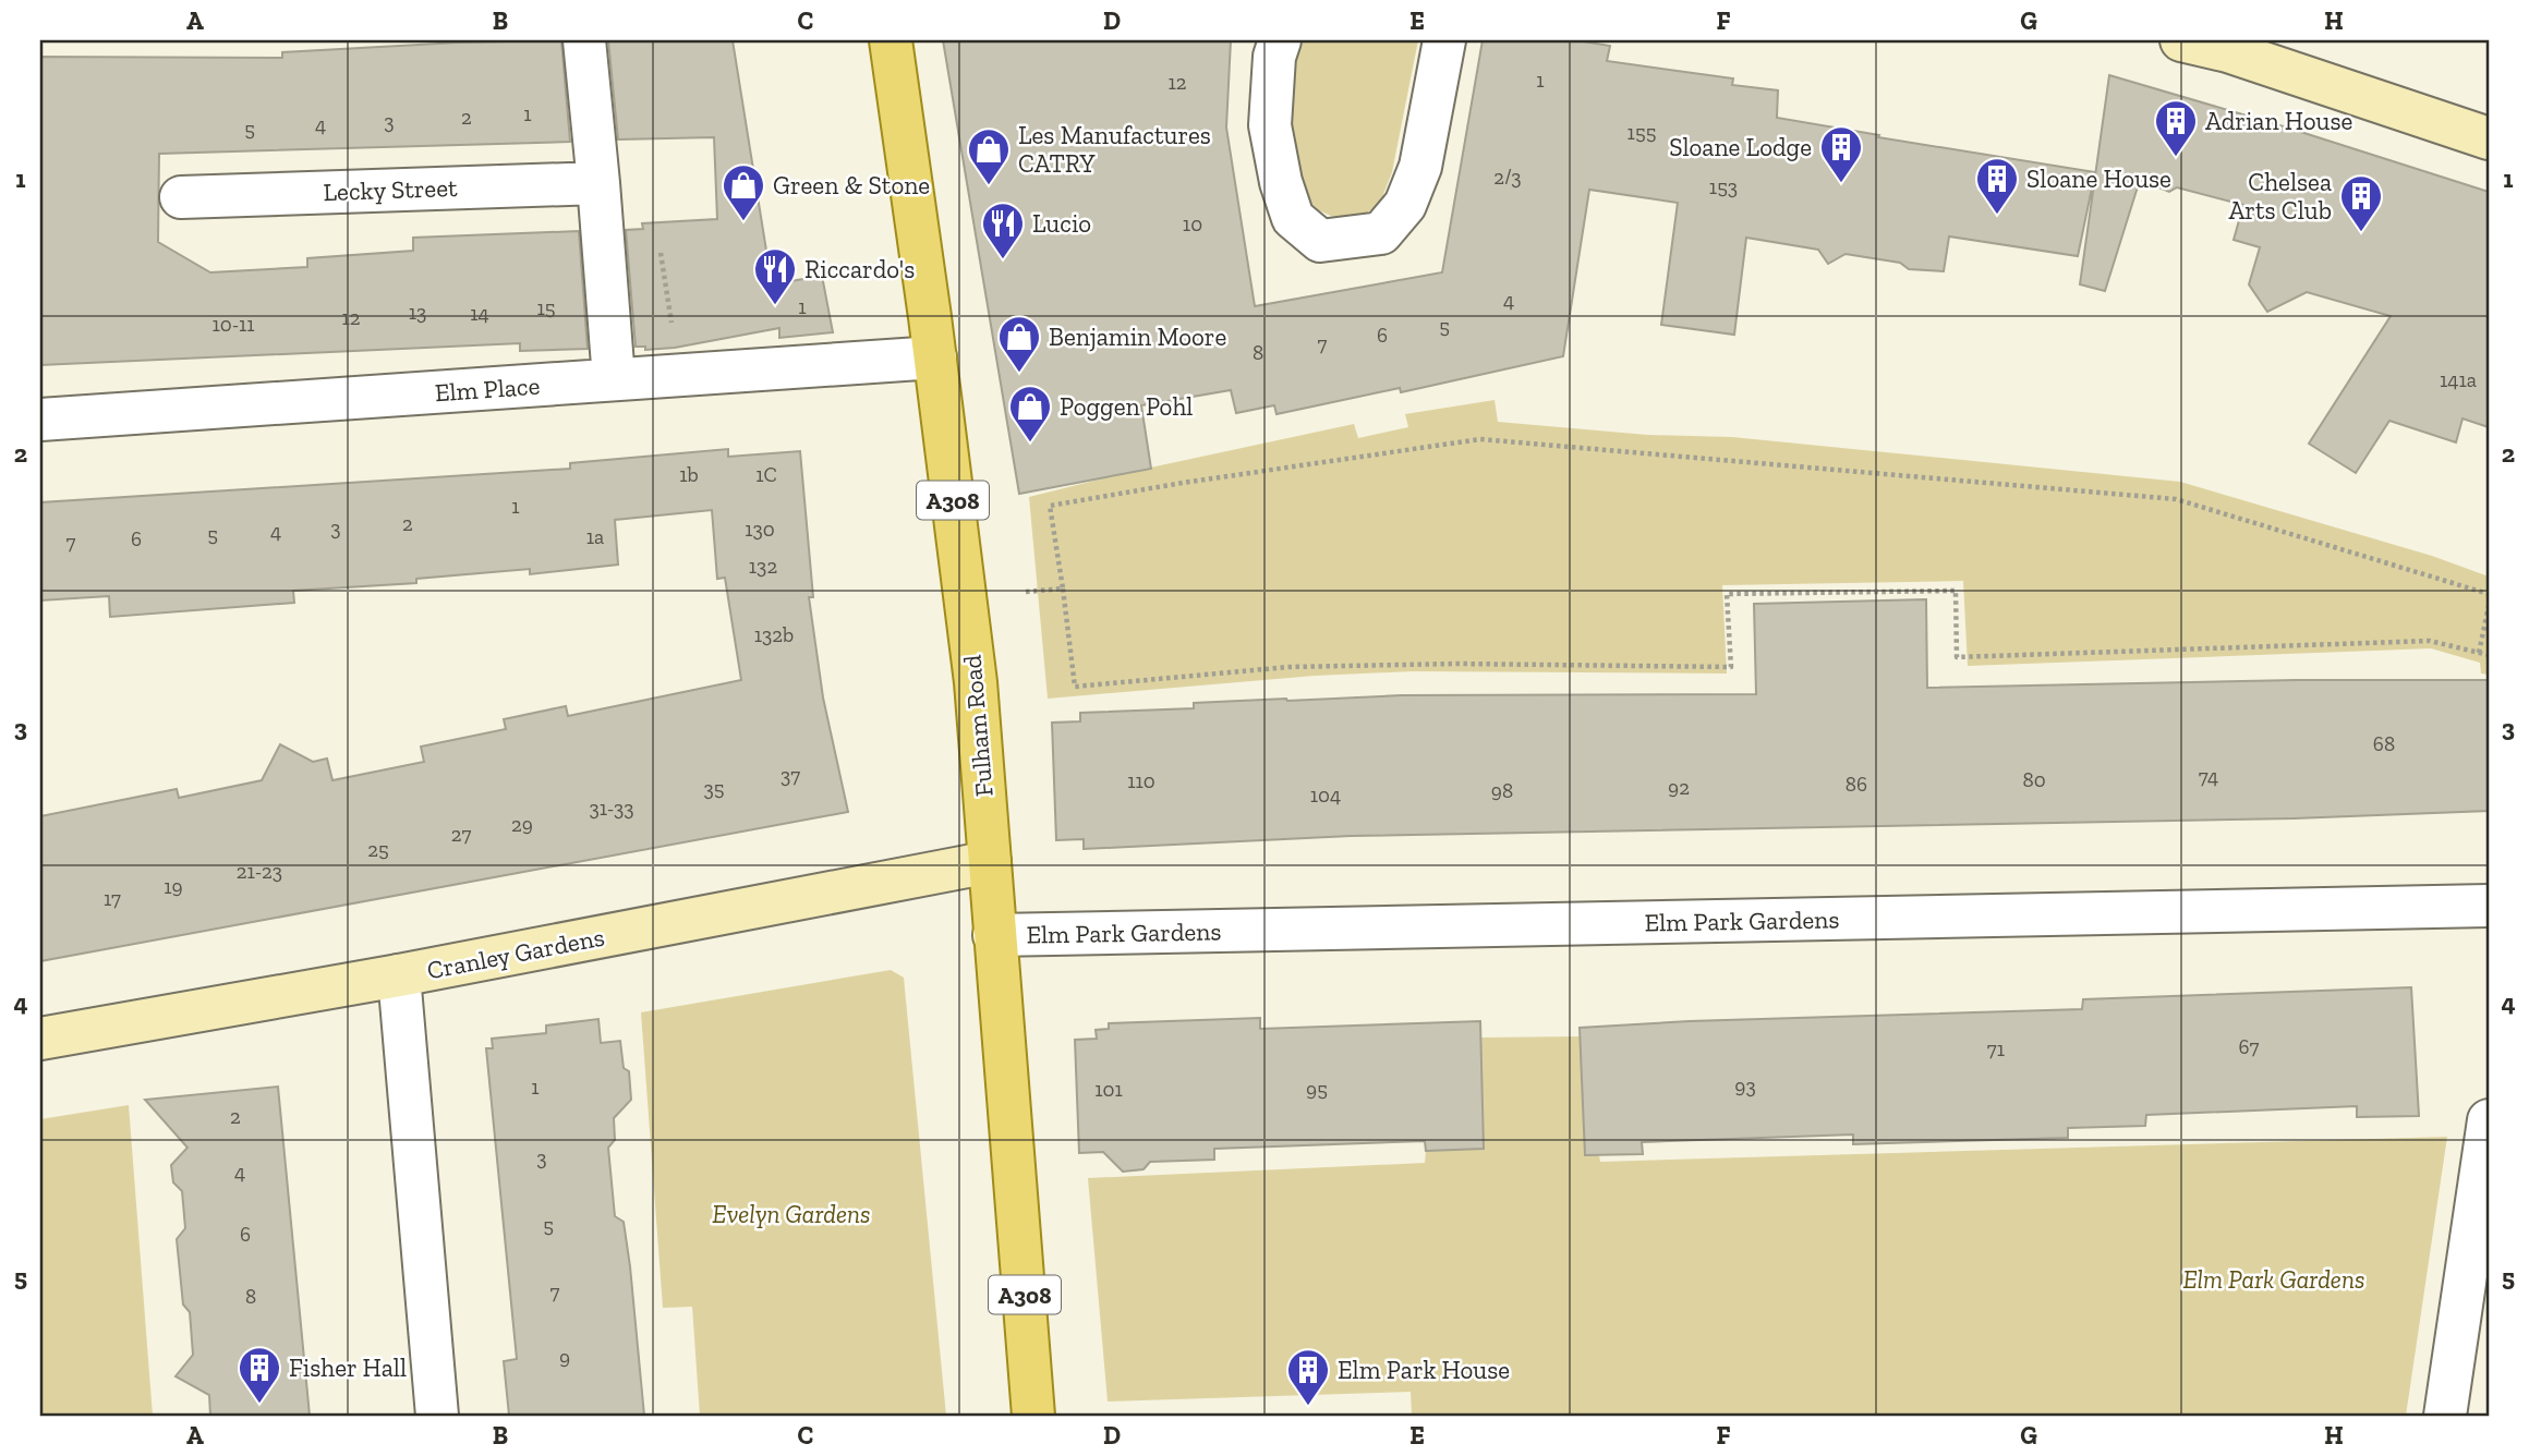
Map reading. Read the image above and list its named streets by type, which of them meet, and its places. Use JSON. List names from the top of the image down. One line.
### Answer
{"streets":{"main road":["A308","Fulham Road"],"street":["Lecky Street","Elm Place","Elm Park Gardens","Cranley Gardens"]},"crossings":[["Elm Place","Fulham Road"],["Fulham Road","Elm Park Gardens"],["Fulham Road","Cranley Gardens"]],"parks":["Evelyn Gardens","Elm Park Gardens"],"places":{"building":["Adrian House","Sloane Lodge","Sloane House","Chelsea Arts Club","Fisher Hall","Elm Park House"],"shop":["Les Manufactures CATRY","Green & Stone","Benjamin Moore","Poggen Pohl"],"restaurant":["Lucio","Riccardo's"]},"house_numbers":["1","12","1","2","3","4","5","155","2/3","153","10","4","1","15","13","14","12","10-11","5","6","7","8","141a","1b","1C","1","2","3","130","4","5","1a","6","7","132","132b","68","37","74","80","110","86","92","35","98","104","31-33","29","27","25","21-23","19","17","67","71","93","1","101","95","2","3","4","5","6","7","8","9"],"grid":{"columns":["A","B","C","D","E","F","G","H"],"rows":["1","2","3","4","5"]}}
